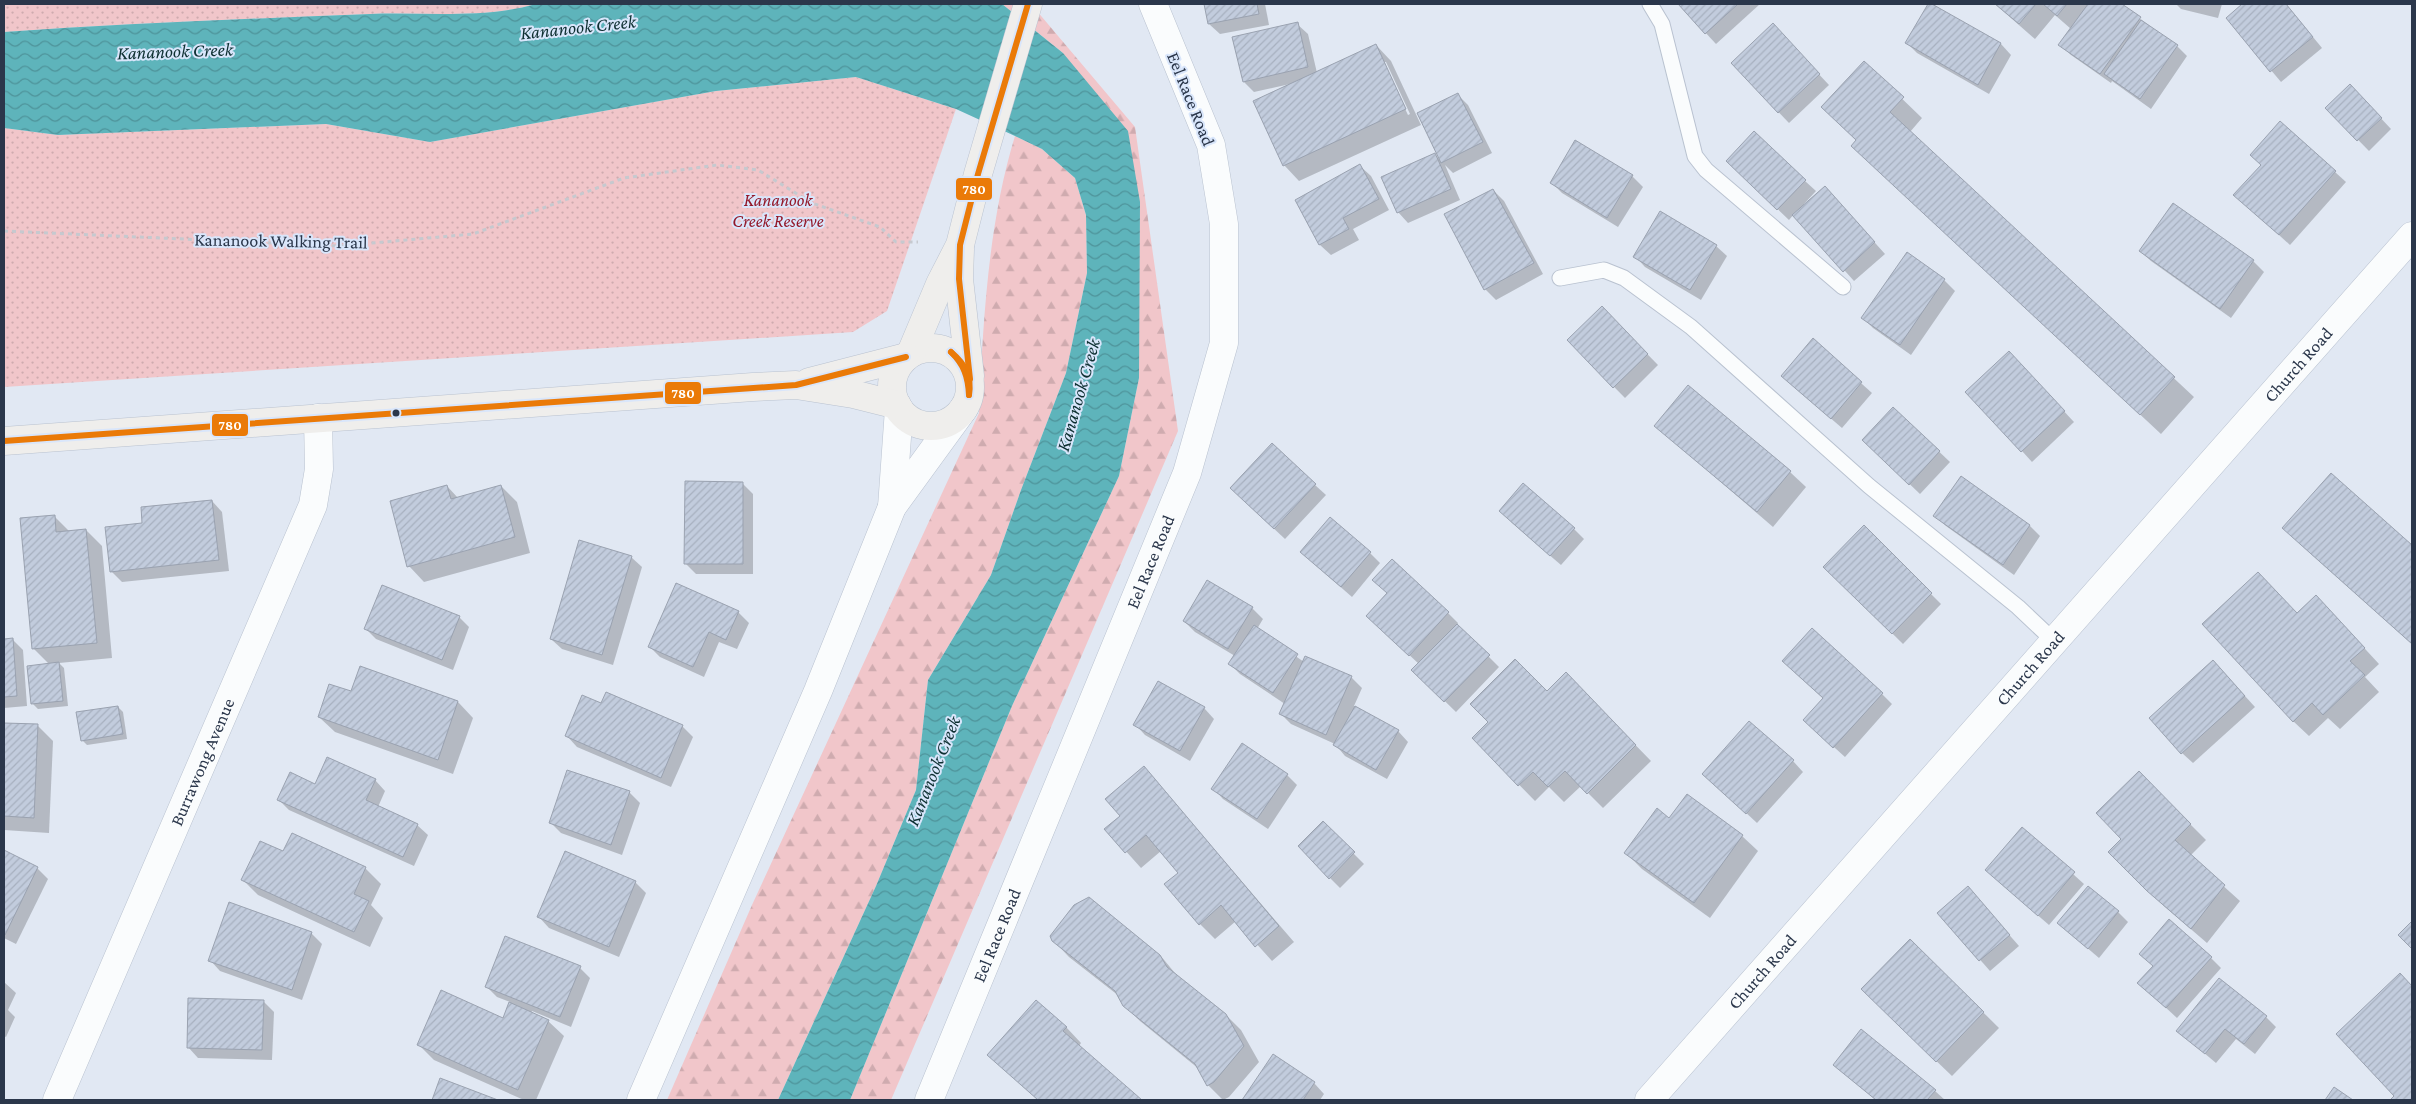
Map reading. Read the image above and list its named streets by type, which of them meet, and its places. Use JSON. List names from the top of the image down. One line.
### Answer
{"streets":{"street":["Eel Race Road","Church Road","Burrawong Avenue"],"path":["Kananook Walking Trail"]},"water":["Kananook Creek"],"parks":["Kananook Creek Reserve"],"lines":["transit line 780"]}
